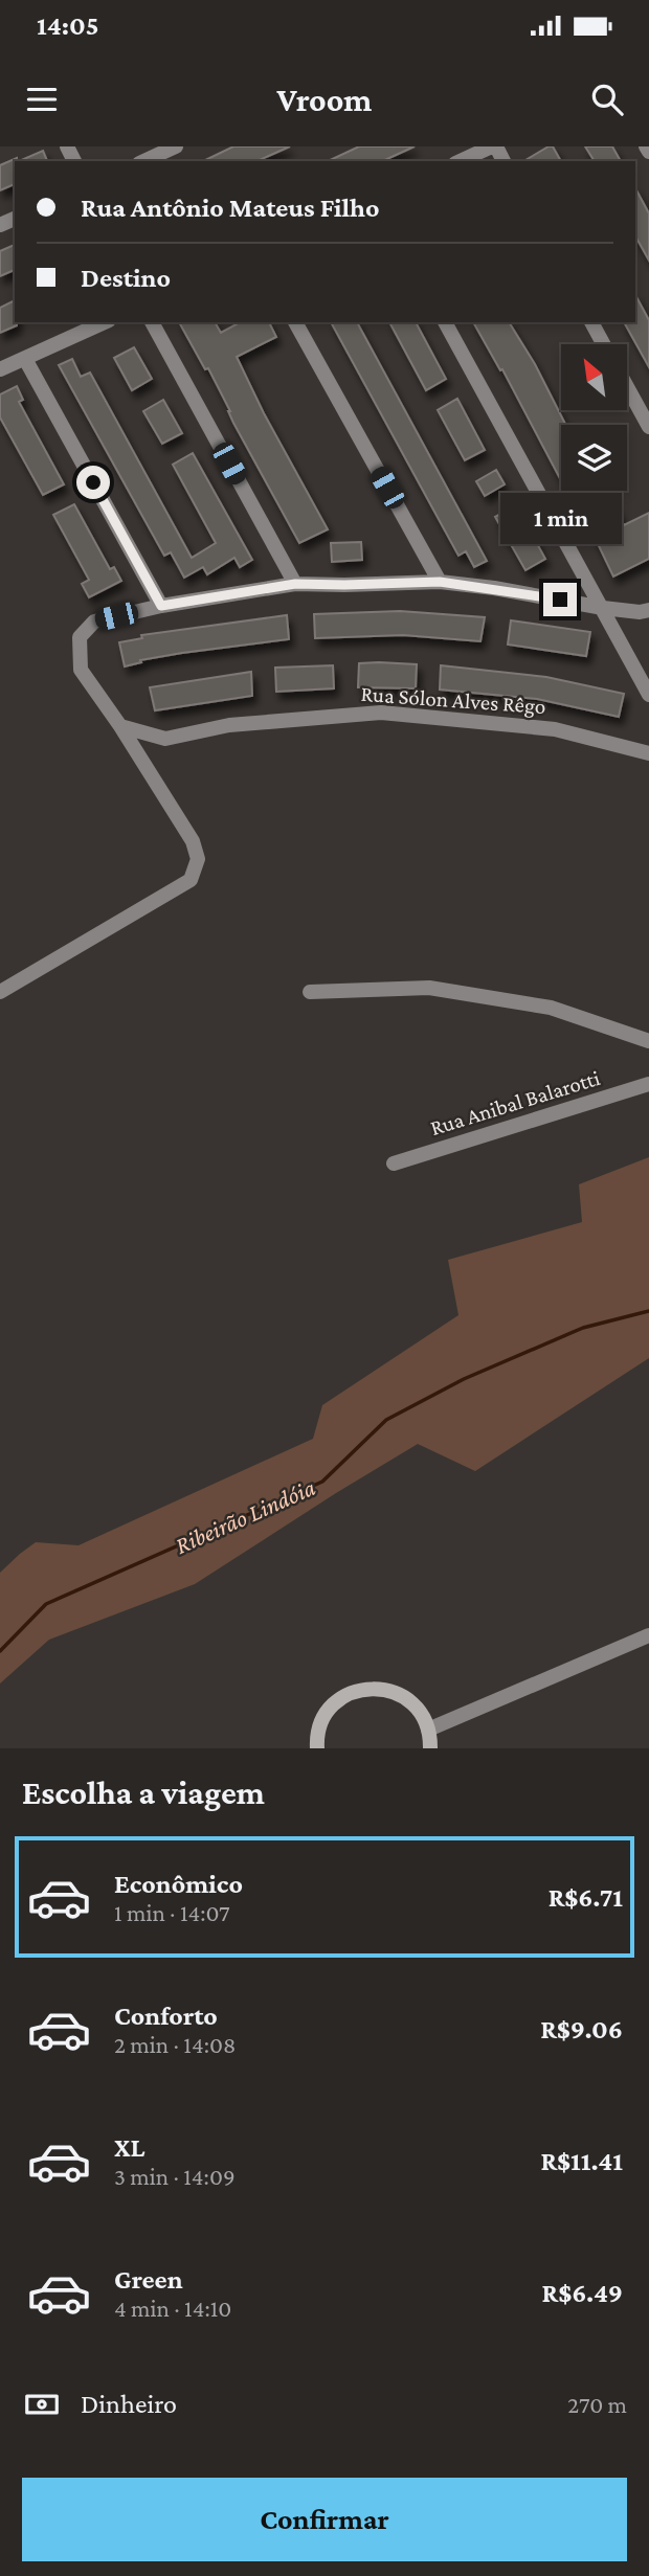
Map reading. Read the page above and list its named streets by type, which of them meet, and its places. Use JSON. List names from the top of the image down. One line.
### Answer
{"streets":{"street":["Rua Sólon Alves Rêgo","Rua Anibal Balarotti"]},"water":["Ribeirão Lindóia"],"north":"top left","page":{"status":"14:05","header":"Vroom","banner":["Rua Antônio Mateus Filho","Destino"],"bubble":"1 min","heading":"Escolha a viagem","list":[{"name":"Econômico","note":"1 min · 14:07","value":"R$6.71"},{"name":"Conforto","note":"2 min · 14:08","value":"R$9.06"},{"name":"XL","note":"3 min · 14:09","value":"R$11.41"},{"name":"Green","note":"4 min · 14:10","value":"R$6.49"}],"pay":["Dinheiro","270 m"],"buttons":"Confirmar"}}
